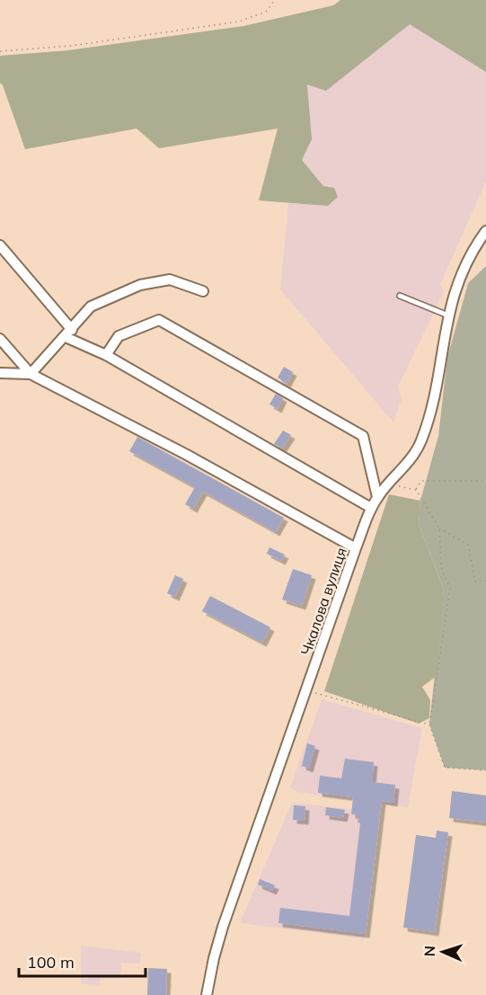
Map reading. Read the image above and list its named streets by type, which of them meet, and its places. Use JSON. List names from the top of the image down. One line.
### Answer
{"streets":{"street":["Чкалова вулиця"]},"scale_bar":"100 m","north":"left"}
